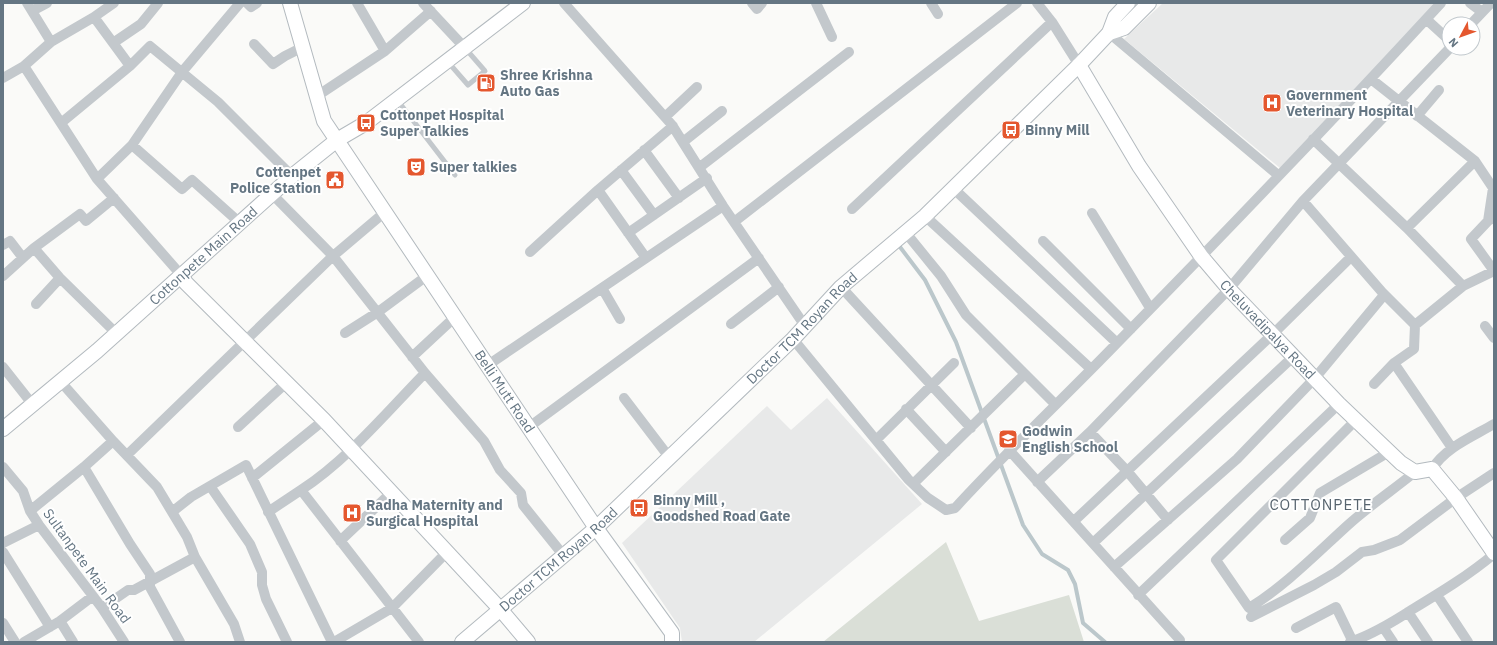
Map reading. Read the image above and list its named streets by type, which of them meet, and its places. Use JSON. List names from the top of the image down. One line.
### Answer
{"streets":{"street":["Cottonpete Main Road","Doctor TCM Royan Road","Cheluvadipalya Road","Belli Mutt Road","Sultanpete Main Road"]},"crossings":[["Cottonpete Main Road","Belli Mutt Road"],["Doctor TCM Royan Road","Cheluvadipalya Road"],["Doctor TCM Royan Road","Belli Mutt Road"]],"districts":["COTTONPETE"],"places":{"fuel station":["Shree Krishna Auto Gas"],"hospital":["Government Veterinary Hospital","Radha Maternity and Surgical Hospital"],"bus stop":["Cottonpet Hospital Super Talkies","Binny Mill","Binny Mill , Goodshed Road Gate"],"theatre":["Super talkies"],"public building":["Cottenpet Police Station"],"school or university":["Godwin English School"]},"north":"bottom left"}
